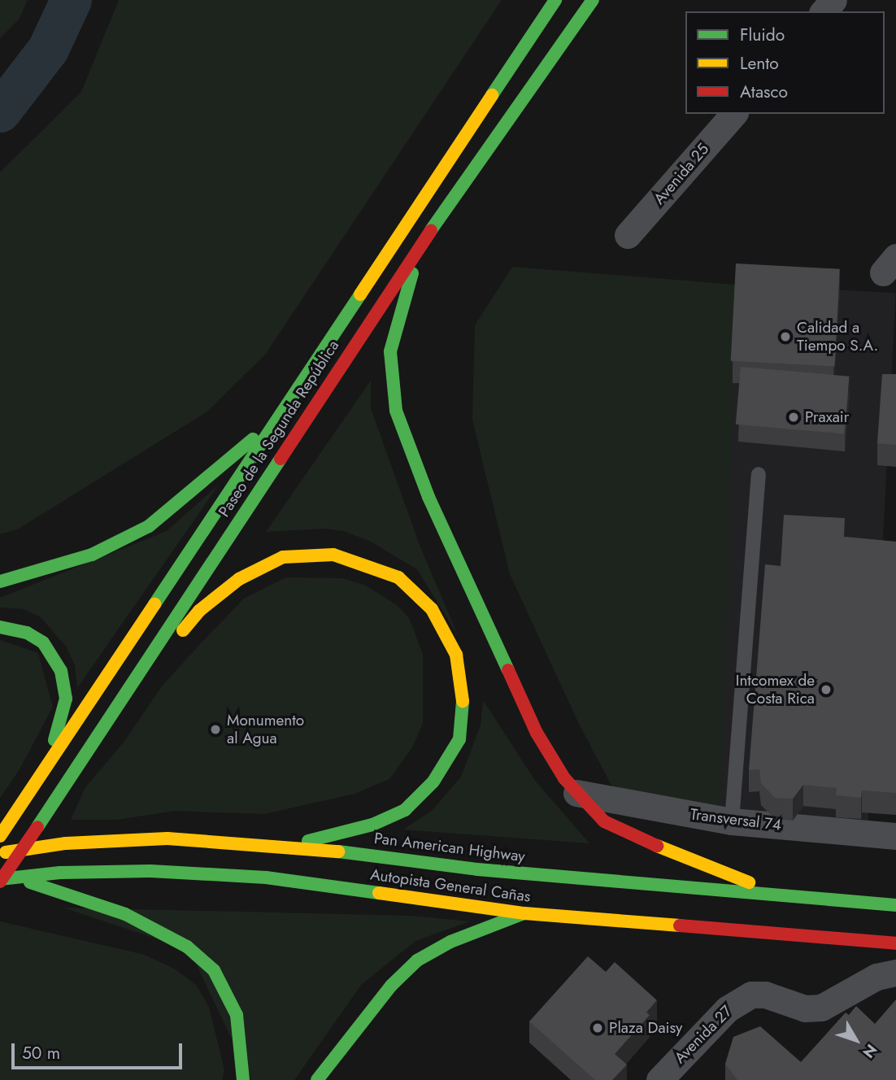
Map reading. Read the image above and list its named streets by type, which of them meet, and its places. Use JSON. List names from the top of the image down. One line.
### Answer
{"streets":{"highway":["Paseo de la Segunda República","Pan American Highway","Autopista General Cañas"],"street":["Avenida 25","Transversal 74","Avenida 27"]},"crossings":[["Paseo de la Segunda República","Autopista General Cañas"]],"places":["Calidad a Tiempo S.A.","Praxair","Intcomex de Costa Rica","Monumento al Agua","Plaza Daisy"],"legend":["Fluido","Lento","Atasco"],"scale_bar":"50 m","north":"bottom right"}
